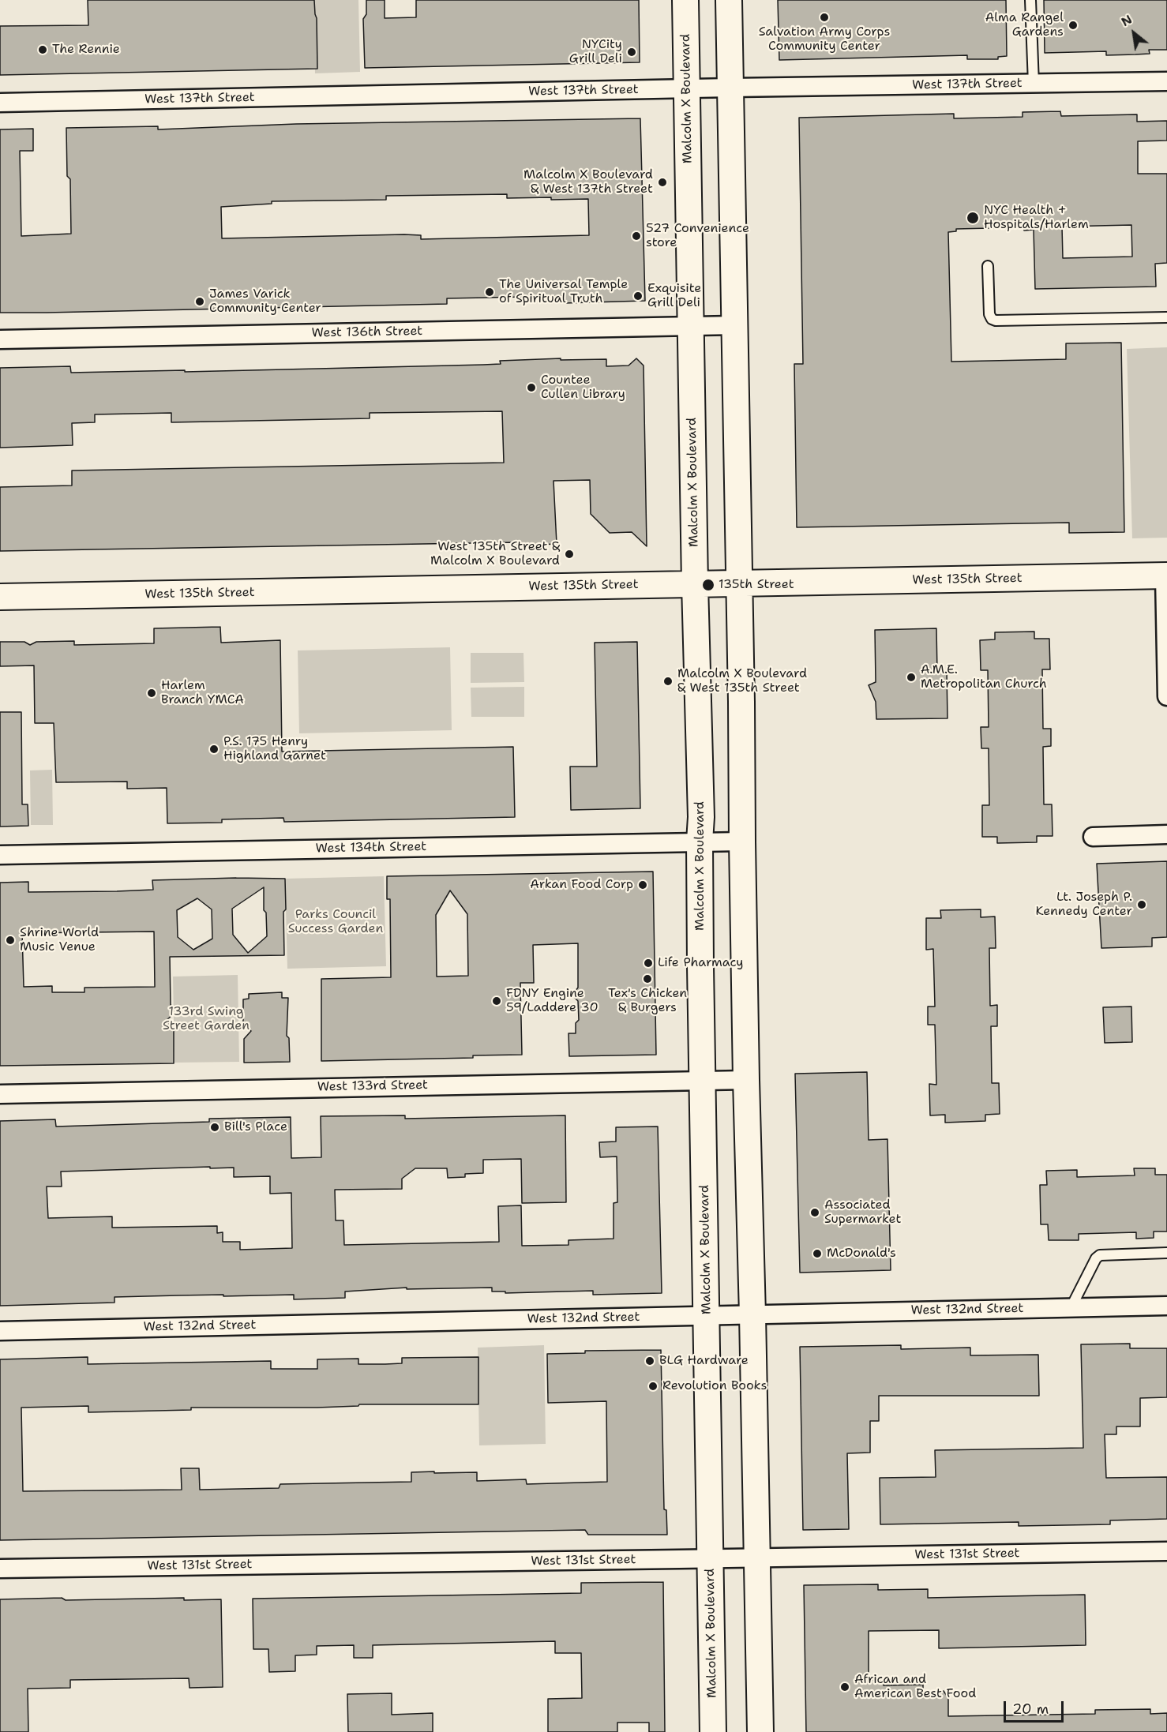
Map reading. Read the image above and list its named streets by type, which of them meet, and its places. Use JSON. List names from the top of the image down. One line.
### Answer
{"streets":{"main road":["Malcolm X Boulevard","West 135th Street"],"street":["West 137th Street","West 136th Street","West 134th Street","West 133rd Street","West 132nd Street","West 131st Street"]},"crossings":[["West 137th Street","Malcolm X Boulevard"],["Malcolm X Boulevard","West 136th Street"],["Malcolm X Boulevard","West 135th Street"],["Malcolm X Boulevard","West 134th Street"],["Malcolm X Boulevard","West 133rd Street"],["Malcolm X Boulevard","West 132nd Street"],["Malcolm X Boulevard","West 131st Street"]],"parks":["Parks Council Success Garden","133rd Swing Street Garden"],"places":["Salvation Army Corps Community Center","Alma Rangel Gardens","The Rennie","NYCity Grill Deli","Malcolm X Boulevard & West 137th Street","NYC Health + Hospitals/Harlem","527 Convenience store","The Universal Temple of Spiritual Truth","Exquisite Grill Deli","James Varick Community Center","Countee Cullen Library","West 135th Street & Malcolm X Boulevard","135th Street","A.M.E. Metropolitan Church","Malcolm X Boulevard & West 135th Street","Harlem Branch YMCA","P.S. 175 Henry Highland Garnet","Arkan Food Corp","Lt. Joseph P. Kennedy Center","Shrine World Music Venue","Life Pharmacy","Tex's Chicken & Burgers","FDNY Engine 59/Laddere 30","Bill's Place","Associated Supermarket","McDonald's","BLG Hardware","Revolution Books","African and American Best Food"],"scale_bar":"20 m","north":"top left"}
